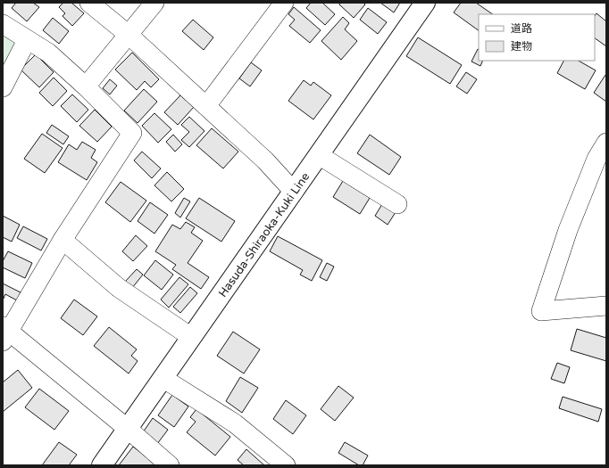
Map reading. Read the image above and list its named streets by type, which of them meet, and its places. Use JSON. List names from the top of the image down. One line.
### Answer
{"streets":{"main road":["Hasuda-Shiraoka-Kuki Line"]},"legend":["道路","建物"]}
